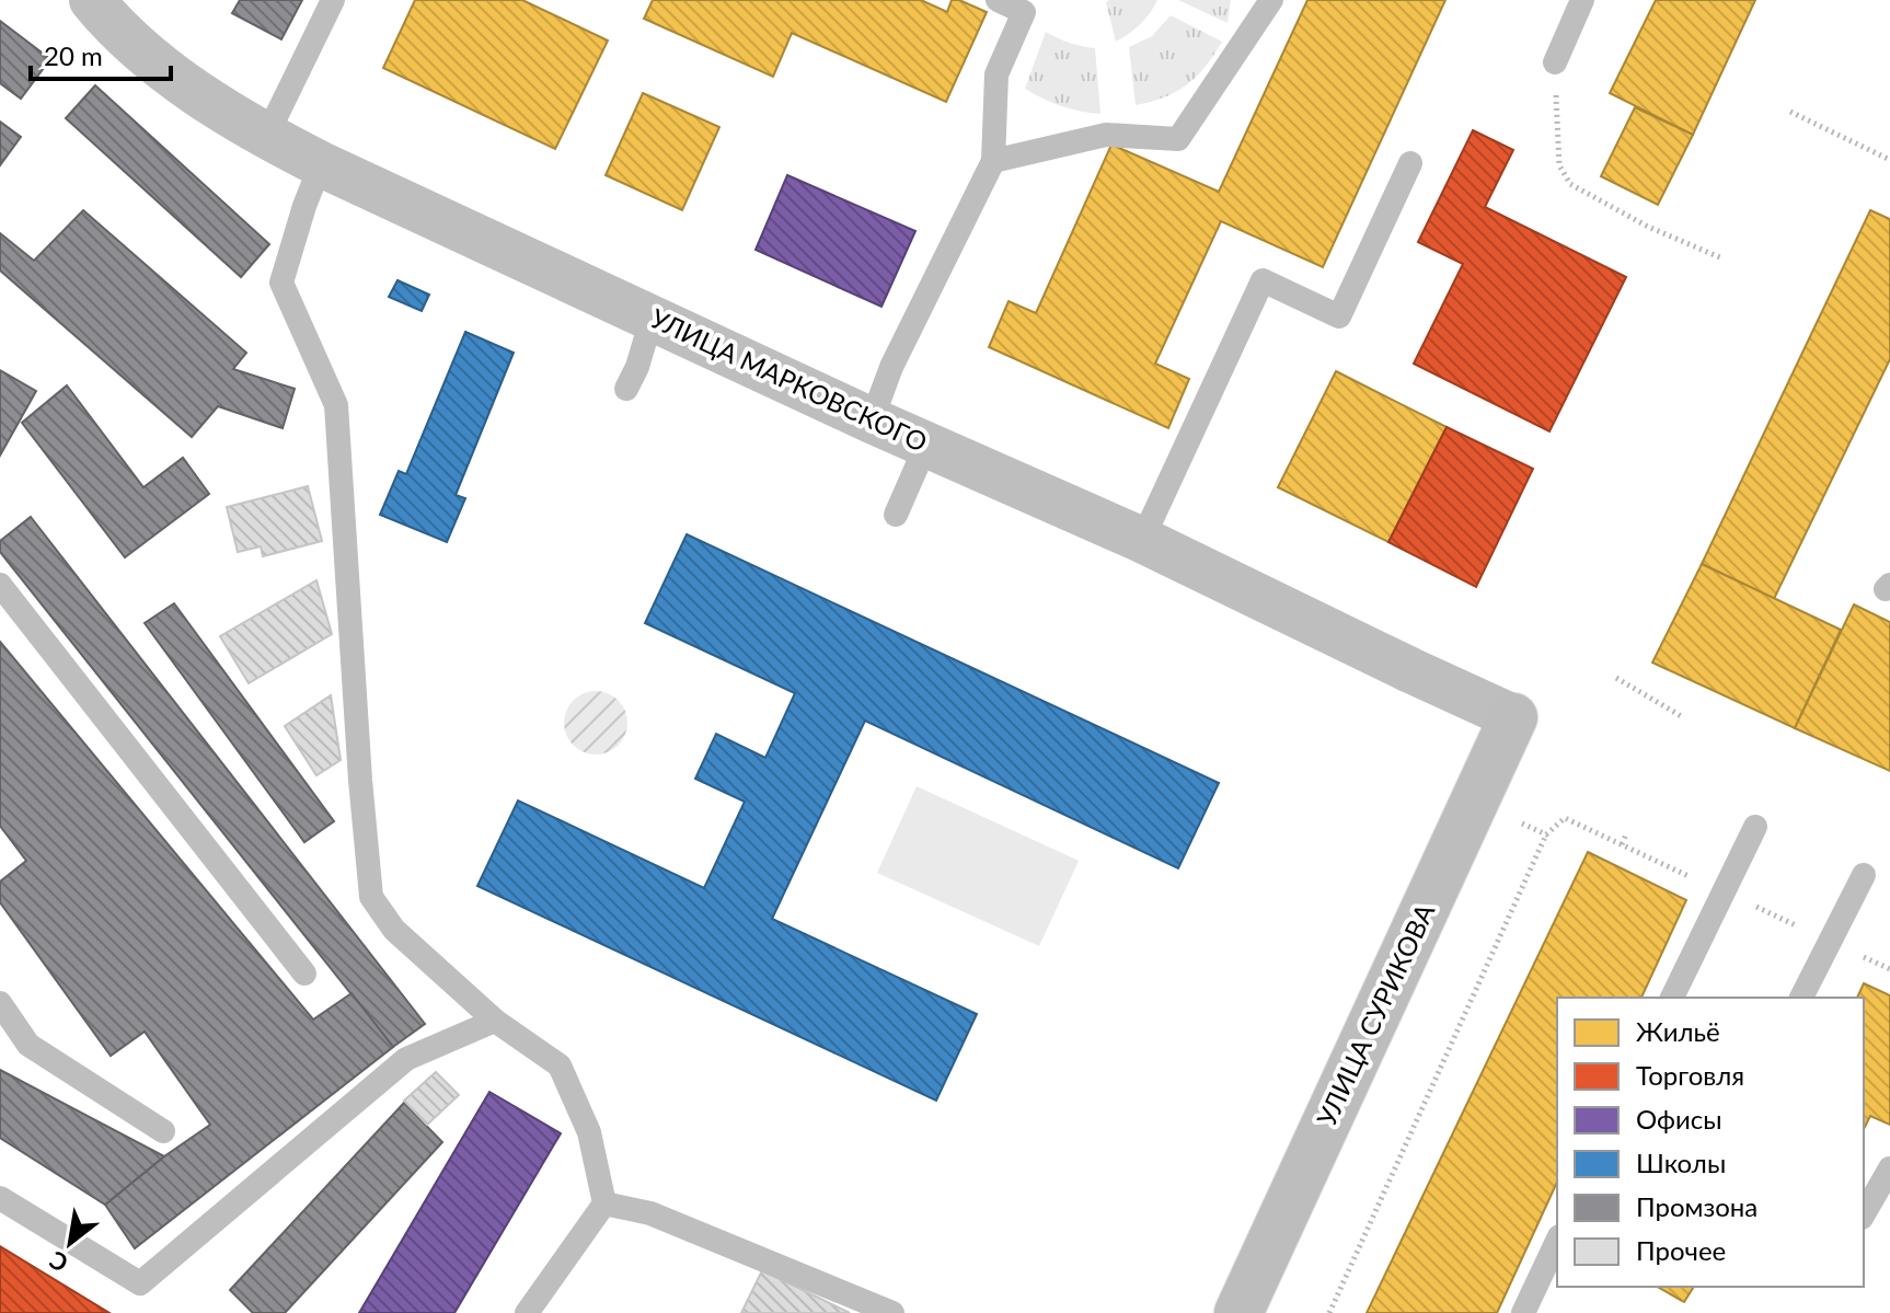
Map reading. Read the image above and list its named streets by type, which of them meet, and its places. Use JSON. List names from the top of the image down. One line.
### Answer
{"streets":{"main road":["УЛИЦА СУРИКОВА"],"street":["УЛИЦА МАРКОВСКОГО"]},"crossings":[["УЛИЦА МАРКОВСКОГО","УЛИЦА СУРИКОВА"]],"legend":["Жильё","Торговля","Офисы","Школы","Промзона","Прочее"],"scale_bar":"20 m","north":"bottom left"}
